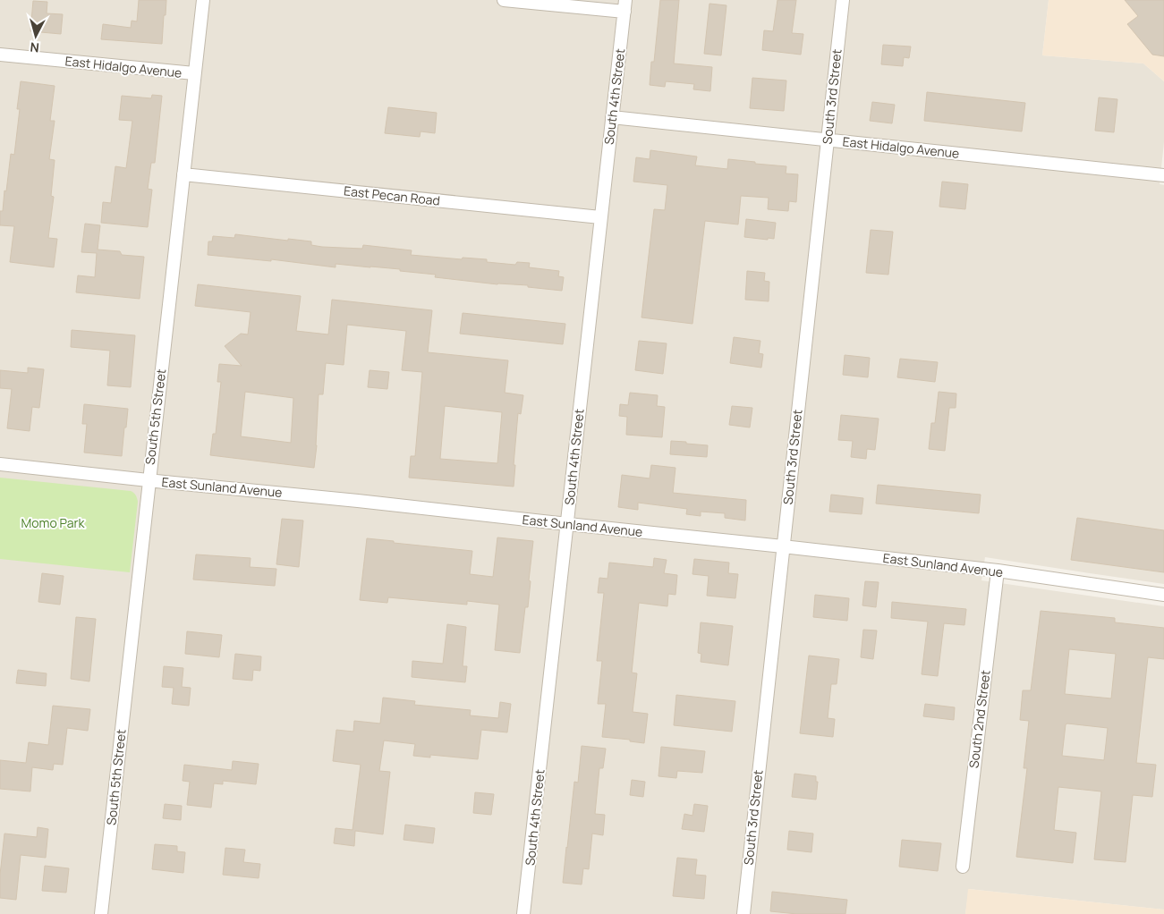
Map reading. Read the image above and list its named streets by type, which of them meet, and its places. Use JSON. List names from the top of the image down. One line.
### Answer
{"streets":{"street":["East Hidalgo Avenue","South 4th Street","South 3rd Street","East Pecan Road","South 5th Street","East Sunland Avenue","South 2nd Street"]},"crossings":[["East Hidalgo Avenue","South 4th Street"],["East Hidalgo Avenue","South 3rd Street"],["East Hidalgo Avenue","South 5th Street"],["South 4th Street","East Pecan Road"],["South 4th Street","East Sunland Avenue"],["South 3rd Street","East Sunland Avenue"],["East Pecan Road","South 5th Street"],["South 5th Street","East Sunland Avenue"],["East Sunland Avenue","South 2nd Street"]],"parks":["Momo Park"],"north":"bottom"}
